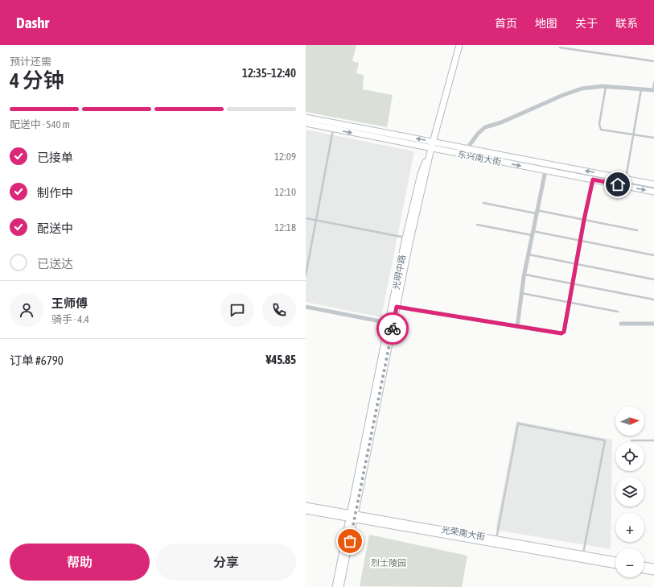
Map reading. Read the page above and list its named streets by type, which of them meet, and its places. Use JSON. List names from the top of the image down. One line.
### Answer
{"streets":{"street":["东兴南大街","光明中路","光荣南大街"]},"crossings":[["东兴南大街","光明中路"],["光明中路","光荣南大街"]],"parks":["烈士陵园"],"north":"right","page":{"header":"Dashr","nav":["首页","地图","关于","联系"],"heading":["4 分钟","预计还需","12:35–12:40"],"panel":["王师傅","骑手 · 4.4","订单 #6790","¥45.85"],"bar":"配送中 · 540 m","list":[["已接单","12:09"],["制作中","12:10"],["配送中","12:18"],"已送达"],"map_buttons":["+","−"],"buttons":["帮助","分享"]}}
